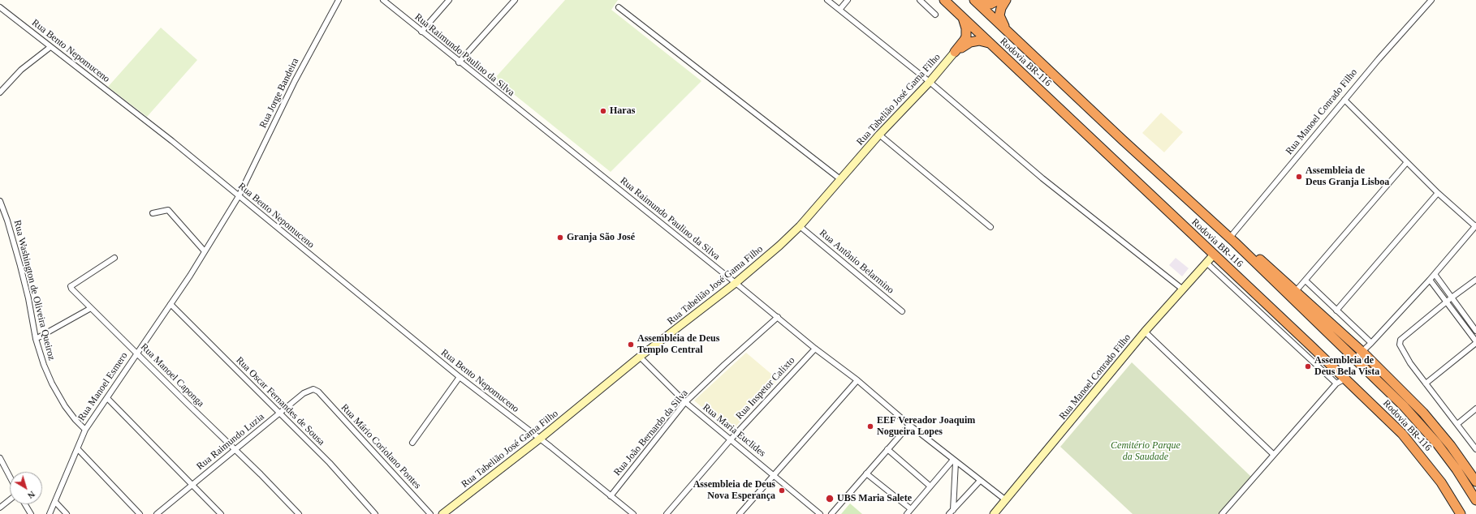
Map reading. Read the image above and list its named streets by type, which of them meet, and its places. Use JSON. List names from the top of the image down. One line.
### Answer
{"streets":{"highway":["Rodovia BR-116"],"street":["Rua Bento Nepomuceno","Rua Raimundo Paulino da Silva","Rua Jorge Bandeira","Rua Tabelião José Gama Filho","Rua Manoel Conrado Filho","Rua Antônio Belarmino","Rua Washington de Oliveira Queiroz","Rua Manoel Caponga","Rua Manoel Esmero","Rua Inspetor Calixto","Rua Oscar Fernandes de Sousa","Rua Maria Euclides","Rua João Bernardo da Silva","Rua Raimundo Luzia","Rua Mário Coriolano Pontes"]},"crossings":[["Rua Bento Nepomuceno","Rua Jorge Bandeira"],["Rua Bento Nepomuceno","Rua Tabelião José Gama Filho"],["Rua Bento Nepomuceno","Rua Manoel Esmero"],["Rua Bento Nepomuceno","Rua João Bernardo da Silva"],["Rua Raimundo Paulino da Silva","Rua Tabelião José Gama Filho"],["Rua Raimundo Paulino da Silva","Rua Manoel Conrado Filho"],["Rua Raimundo Paulino da Silva","Rua Inspetor Calixto"],["Rua Raimundo Paulino da Silva","Rua João Bernardo da Silva"],["Rodovia BR-116","Rua Manoel Conrado Filho"],["Rua Jorge Bandeira","Rua Manoel Esmero"],["Rua Tabelião José Gama Filho","Rua Antônio Belarmino"],["Rua Tabelião José Gama Filho","Rua Maria Euclides"],["Rua Washington de Oliveira Queiroz","Rua Manoel Esmero"],["Rua Manoel Caponga","Rua Manoel Esmero"],["Rua Manoel Caponga","Rua Raimundo Luzia"],["Rua Manoel Esmero","Rua Oscar Fernandes de Sousa"],["Rua Inspetor Calixto","Rua Maria Euclides"],["Rua Oscar Fernandes de Sousa","Rua Raimundo Luzia"],["Rua Maria Euclides","Rua João Bernardo da Silva"],["Rua Raimundo Luzia","Rua Mário Coriolano Pontes"]],"parks":["Cemitério Parque da Saudade"],"places":["Haras","Assembleia de Deus Granja Lisboa","Granja São José","Assembleia de Deus Templo Central","Assembleia de Deus Bela Vista","EEF Vereador Joaquim Nogueira Lopes","Assembleia de Deus Nova Esperança","UBS Maria Salete"],"north":"bottom right"}
